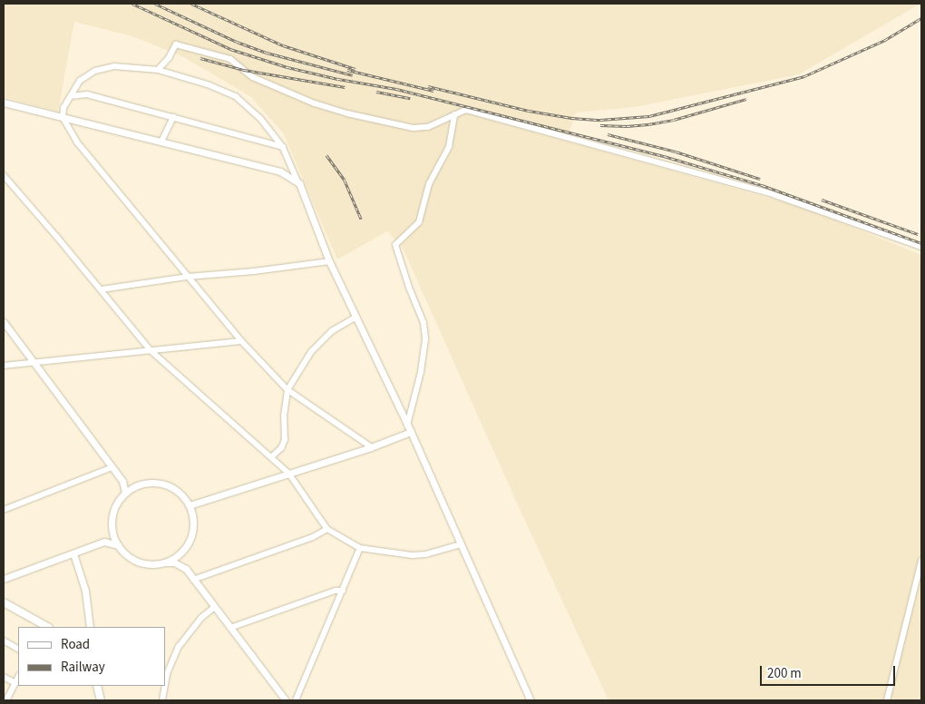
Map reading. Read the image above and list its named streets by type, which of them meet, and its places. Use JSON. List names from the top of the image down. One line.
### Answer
{"legend":["Road","Railway"],"scale_bar":"200 m"}
